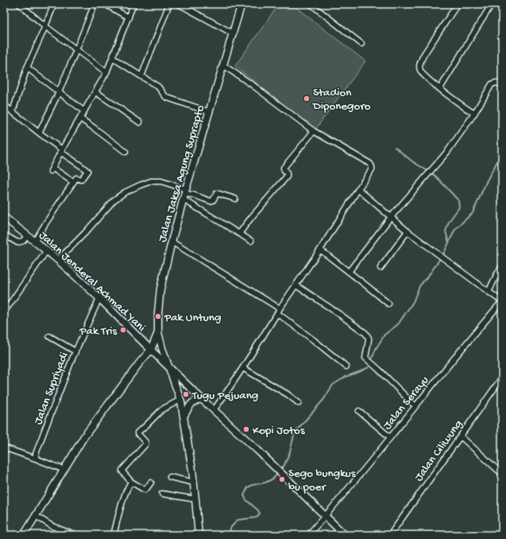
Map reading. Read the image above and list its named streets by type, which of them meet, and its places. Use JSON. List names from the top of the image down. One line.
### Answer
{"streets":{"main road":["Jalan Jaksa Agung Suprapto","Jalan Jenderal Achmad Yani"],"street":["Jalan Supriyadi","Jalan Serayu","Jalan Ciliwung"]},"crossings":[["Jalan Jaksa Agung Suprapto","Jalan Jenderal Achmad Yani"],["Jalan Jenderal Achmad Yani","Jalan Supriyadi"],["Jalan Jenderal Achmad Yani","Jalan Serayu"]],"places":["Stadion Diponegoro","Pak Untung","Pak Tris","Tugu Pejuang","Kopi Jotos","Sego bungkus bu poer"]}
